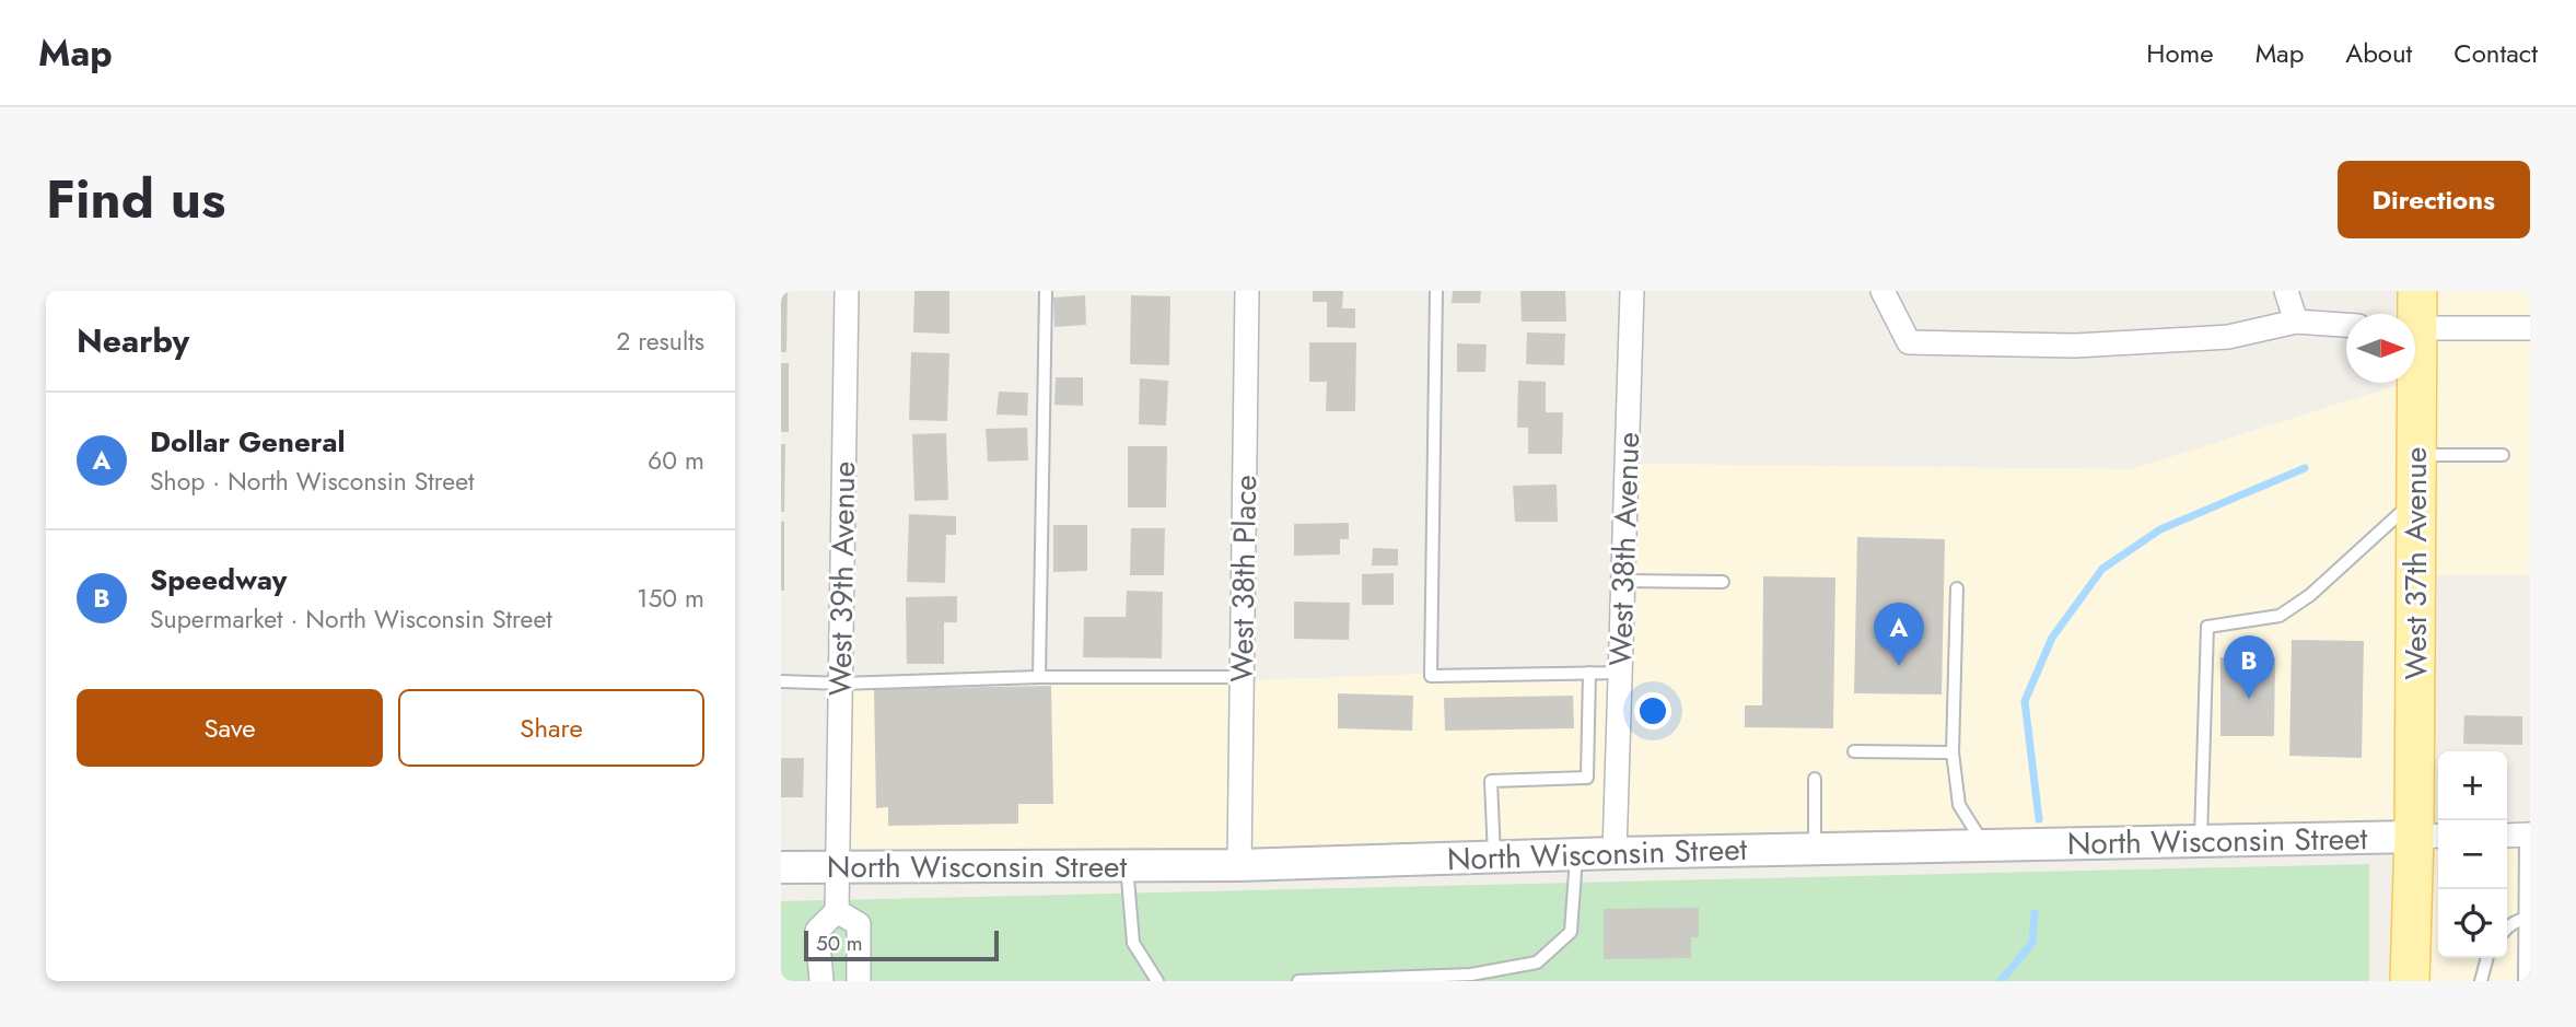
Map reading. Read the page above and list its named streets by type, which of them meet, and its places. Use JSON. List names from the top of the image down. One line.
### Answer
{"streets":{"main road":["West 37th Avenue"],"street":["West 38th Avenue","West 39th Avenue","West 38th Place","North Wisconsin Street"]},"crossings":[["West 38th Avenue","North Wisconsin Street"],["West 37th Avenue","North Wisconsin Street"],["West 39th Avenue","North Wisconsin Street"],["West 38th Place","North Wisconsin Street"]],"scale_bar":"50 m","north":"right","page":{"header":"Map","nav":["Home","Map","About","Contact"],"title":"Find us","buttons":["Directions",["Save","Share"]],"heading":["Nearby","2 results"],"list":[{"mark":"A","name":"Dollar General","note":"Shop · North Wisconsin Street","value":"60 m"},{"mark":"B","name":"Speedway","note":"Supermarket · North Wisconsin Street","value":"150 m"}],"pins":["A","B"],"map_buttons":["+","−"],"scale":"50 m"}}
